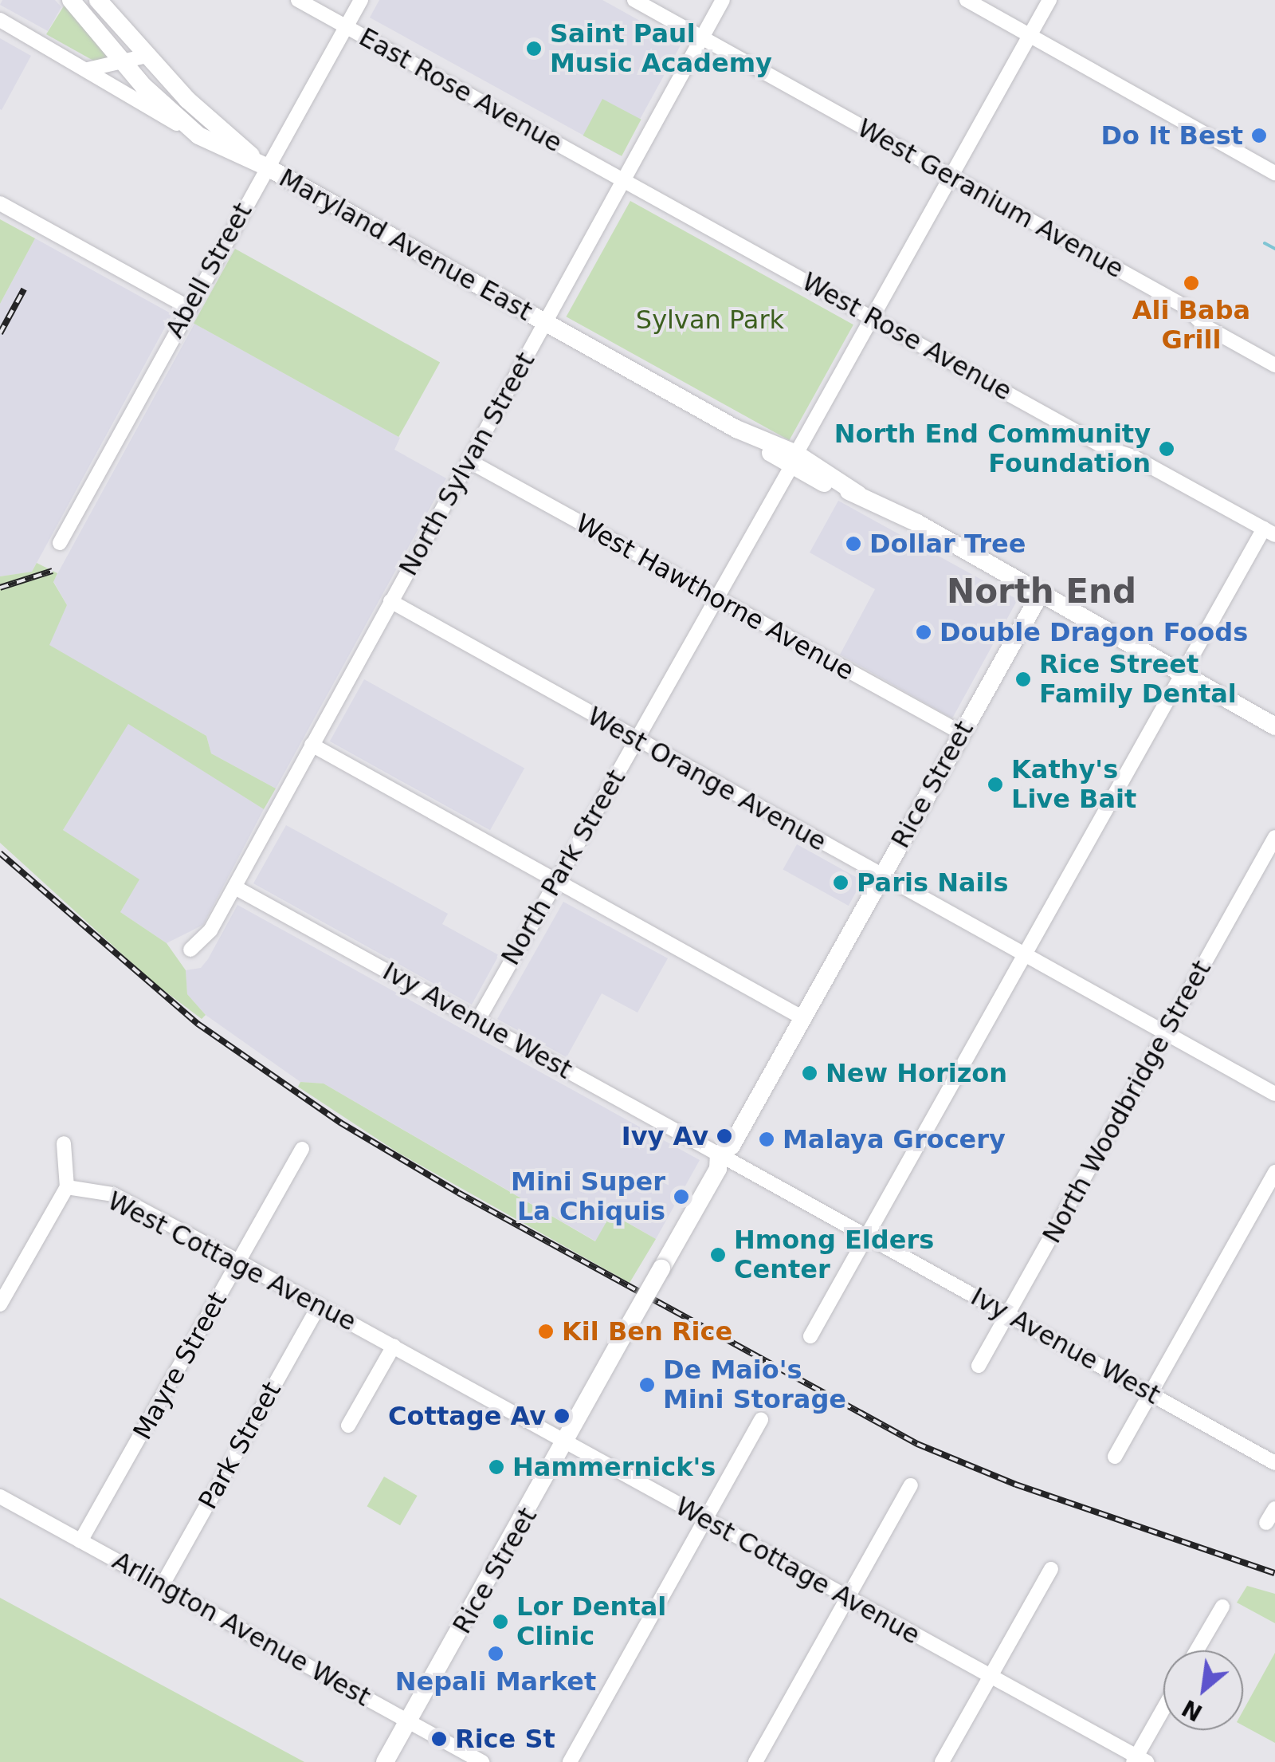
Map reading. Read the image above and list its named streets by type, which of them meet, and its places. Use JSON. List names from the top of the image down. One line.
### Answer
{"streets":{"main road":["Maryland Avenue East","Rice Street"],"street":["East Rose Avenue","West Geranium Avenue","Abell Street","West Rose Avenue","North Sylvan Street","West Hawthorne Avenue","West Orange Avenue","North Park Street","Ivy Avenue West","North Woodbridge Street","West Cottage Avenue","Mayre Street","Park Street","Arlington Avenue West"]},"crossings":[["East Rose Avenue","Abell Street"],["East Rose Avenue","West Rose Avenue"],["East Rose Avenue","North Sylvan Street"],["West Geranium Avenue","North Sylvan Street"],["West Geranium Avenue","North Park Street"],["Maryland Avenue East","Abell Street"],["Maryland Avenue East","North Sylvan Street"],["Maryland Avenue East","Rice Street"],["Maryland Avenue East","North Park Street"],["West Rose Avenue","North Sylvan Street"],["West Rose Avenue","North Park Street"],["North Sylvan Street","West Hawthorne Avenue"],["North Sylvan Street","West Orange Avenue"],["North Sylvan Street","Ivy Avenue West"],["West Hawthorne Avenue","Rice Street"],["West Hawthorne Avenue","North Park Street"],["West Orange Avenue","Rice Street"],["West Orange Avenue","North Park Street"],["West Orange Avenue","North Woodbridge Street"],["Rice Street","Ivy Avenue West"],["Rice Street","West Cottage Avenue"],["Rice Street","Arlington Avenue West"],["North Park Street","Ivy Avenue West"],["Ivy Avenue West","North Woodbridge Street"],["West Cottage Avenue","Mayre Street"],["West Cottage Avenue","Park Street"],["Mayre Street","Arlington Avenue West"],["Park Street","Arlington Avenue West"]],"districts":["North End"],"parks":["Sylvan Park"],"places":["Saint Paul Music Academy","Do It Best","Ali Baba Grill","North End Community Foundation","Dollar Tree","Double Dragon Foods","Rice Street Family Dental","Kathy's Live Bait","Paris Nails","New Horizon","Ivy Av","Malaya Grocery","Mini Super La Chiquis","Hmong Elders Center","Kil Ben Rice","De Maio's Mini Storage","Cottage Av","Hammernick's","Lor Dental Clinic","Nepali Market","Rice St"],"north":"bottom left"}
